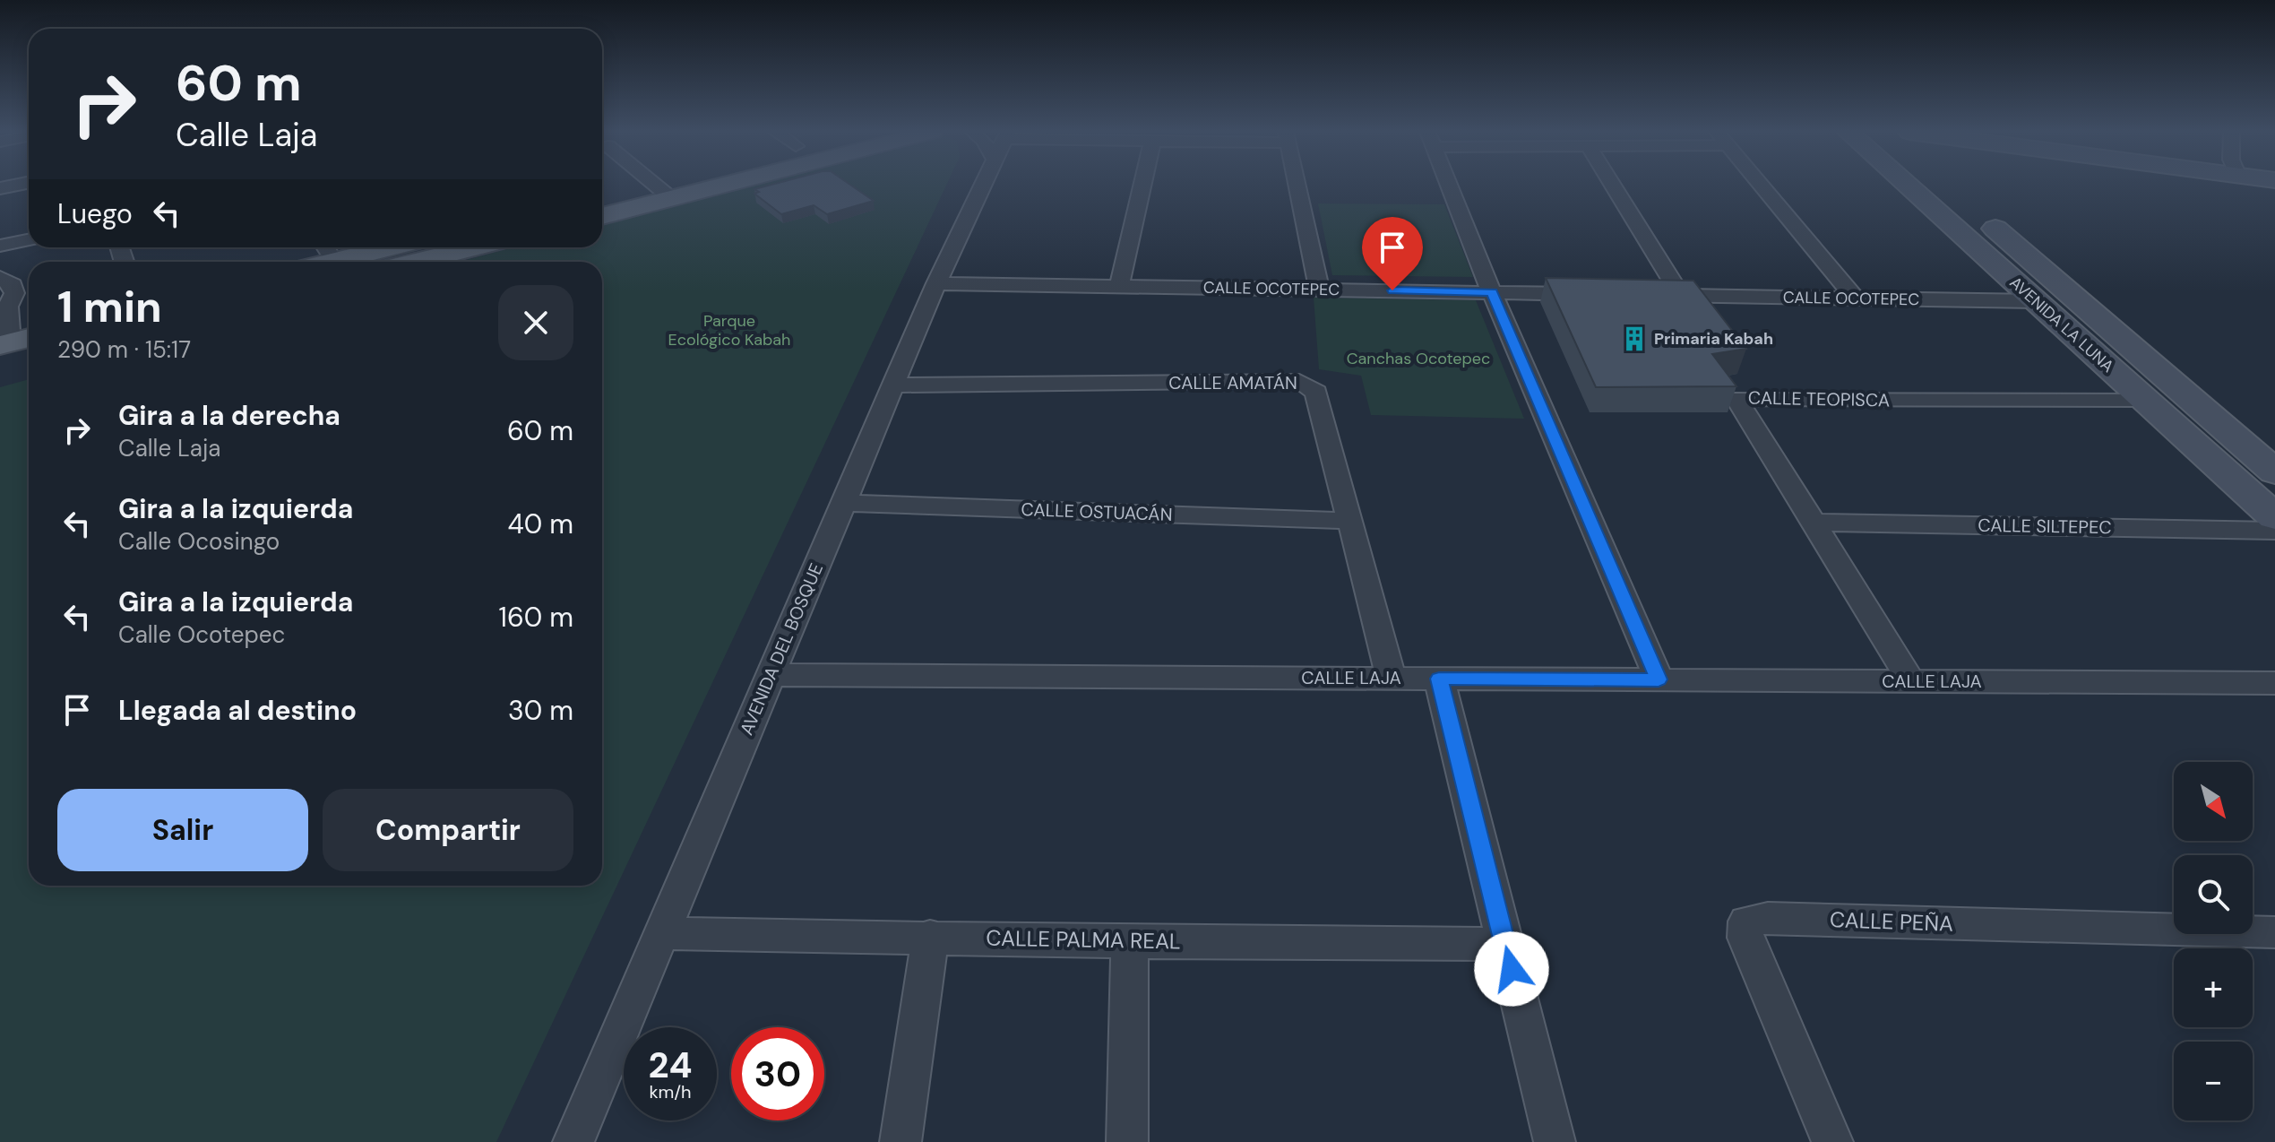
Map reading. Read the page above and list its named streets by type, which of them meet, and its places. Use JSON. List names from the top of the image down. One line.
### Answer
{"streets":{"main road":["AVENIDA LA LUNA"],"street":["CALLE OCOTEPEC","CALLE AMATÁN","CALLE TEOPISCA","CALLE OSTUACÁN","CALLE SILTEPEC","AVENIDA DEL BOSQUE","CALLE LAJA","CALLE PEÑA","CALLE PALMA REAL"]},"crossings":[["CALLE OCOTEPEC","AVENIDA LA LUNA"],["CALLE OCOTEPEC","AVENIDA DEL BOSQUE"],["AVENIDA LA LUNA","CALLE TEOPISCA"],["CALLE AMATÁN","CALLE OSTUACÁN"],["CALLE AMATÁN","AVENIDA DEL BOSQUE"],["CALLE AMATÁN","CALLE LAJA"],["CALLE TEOPISCA","CALLE SILTEPEC"],["CALLE TEOPISCA","CALLE LAJA"],["CALLE OSTUACÁN","AVENIDA DEL BOSQUE"],["AVENIDA DEL BOSQUE","CALLE LAJA"],["AVENIDA DEL BOSQUE","CALLE PALMA REAL"]],"parks":["Parque Ecológico Kabah","Canchas Ocotepec"],"places":{"building":["Primaria Kabah"]},"north":"bottom right","page":{"turn":["60 m","Calle Laja"],"then":"Luego","heading":["1 min","290 m · 15:17"],"list":[{"name":"Gira a la derecha","note":"Calle Laja","value":"60 m"},{"name":"Gira a la izquierda","note":"Calle Ocosingo","value":"40 m"},{"name":"Gira a la izquierda","note":"Calle Ocotepec","value":"160 m"},{"name":"Llegada al destino","value":"30 m"}],"map_buttons":["+","−"],"buttons":["Salir","Compartir"],"speed":"24 km/h","limit":"30"}}
